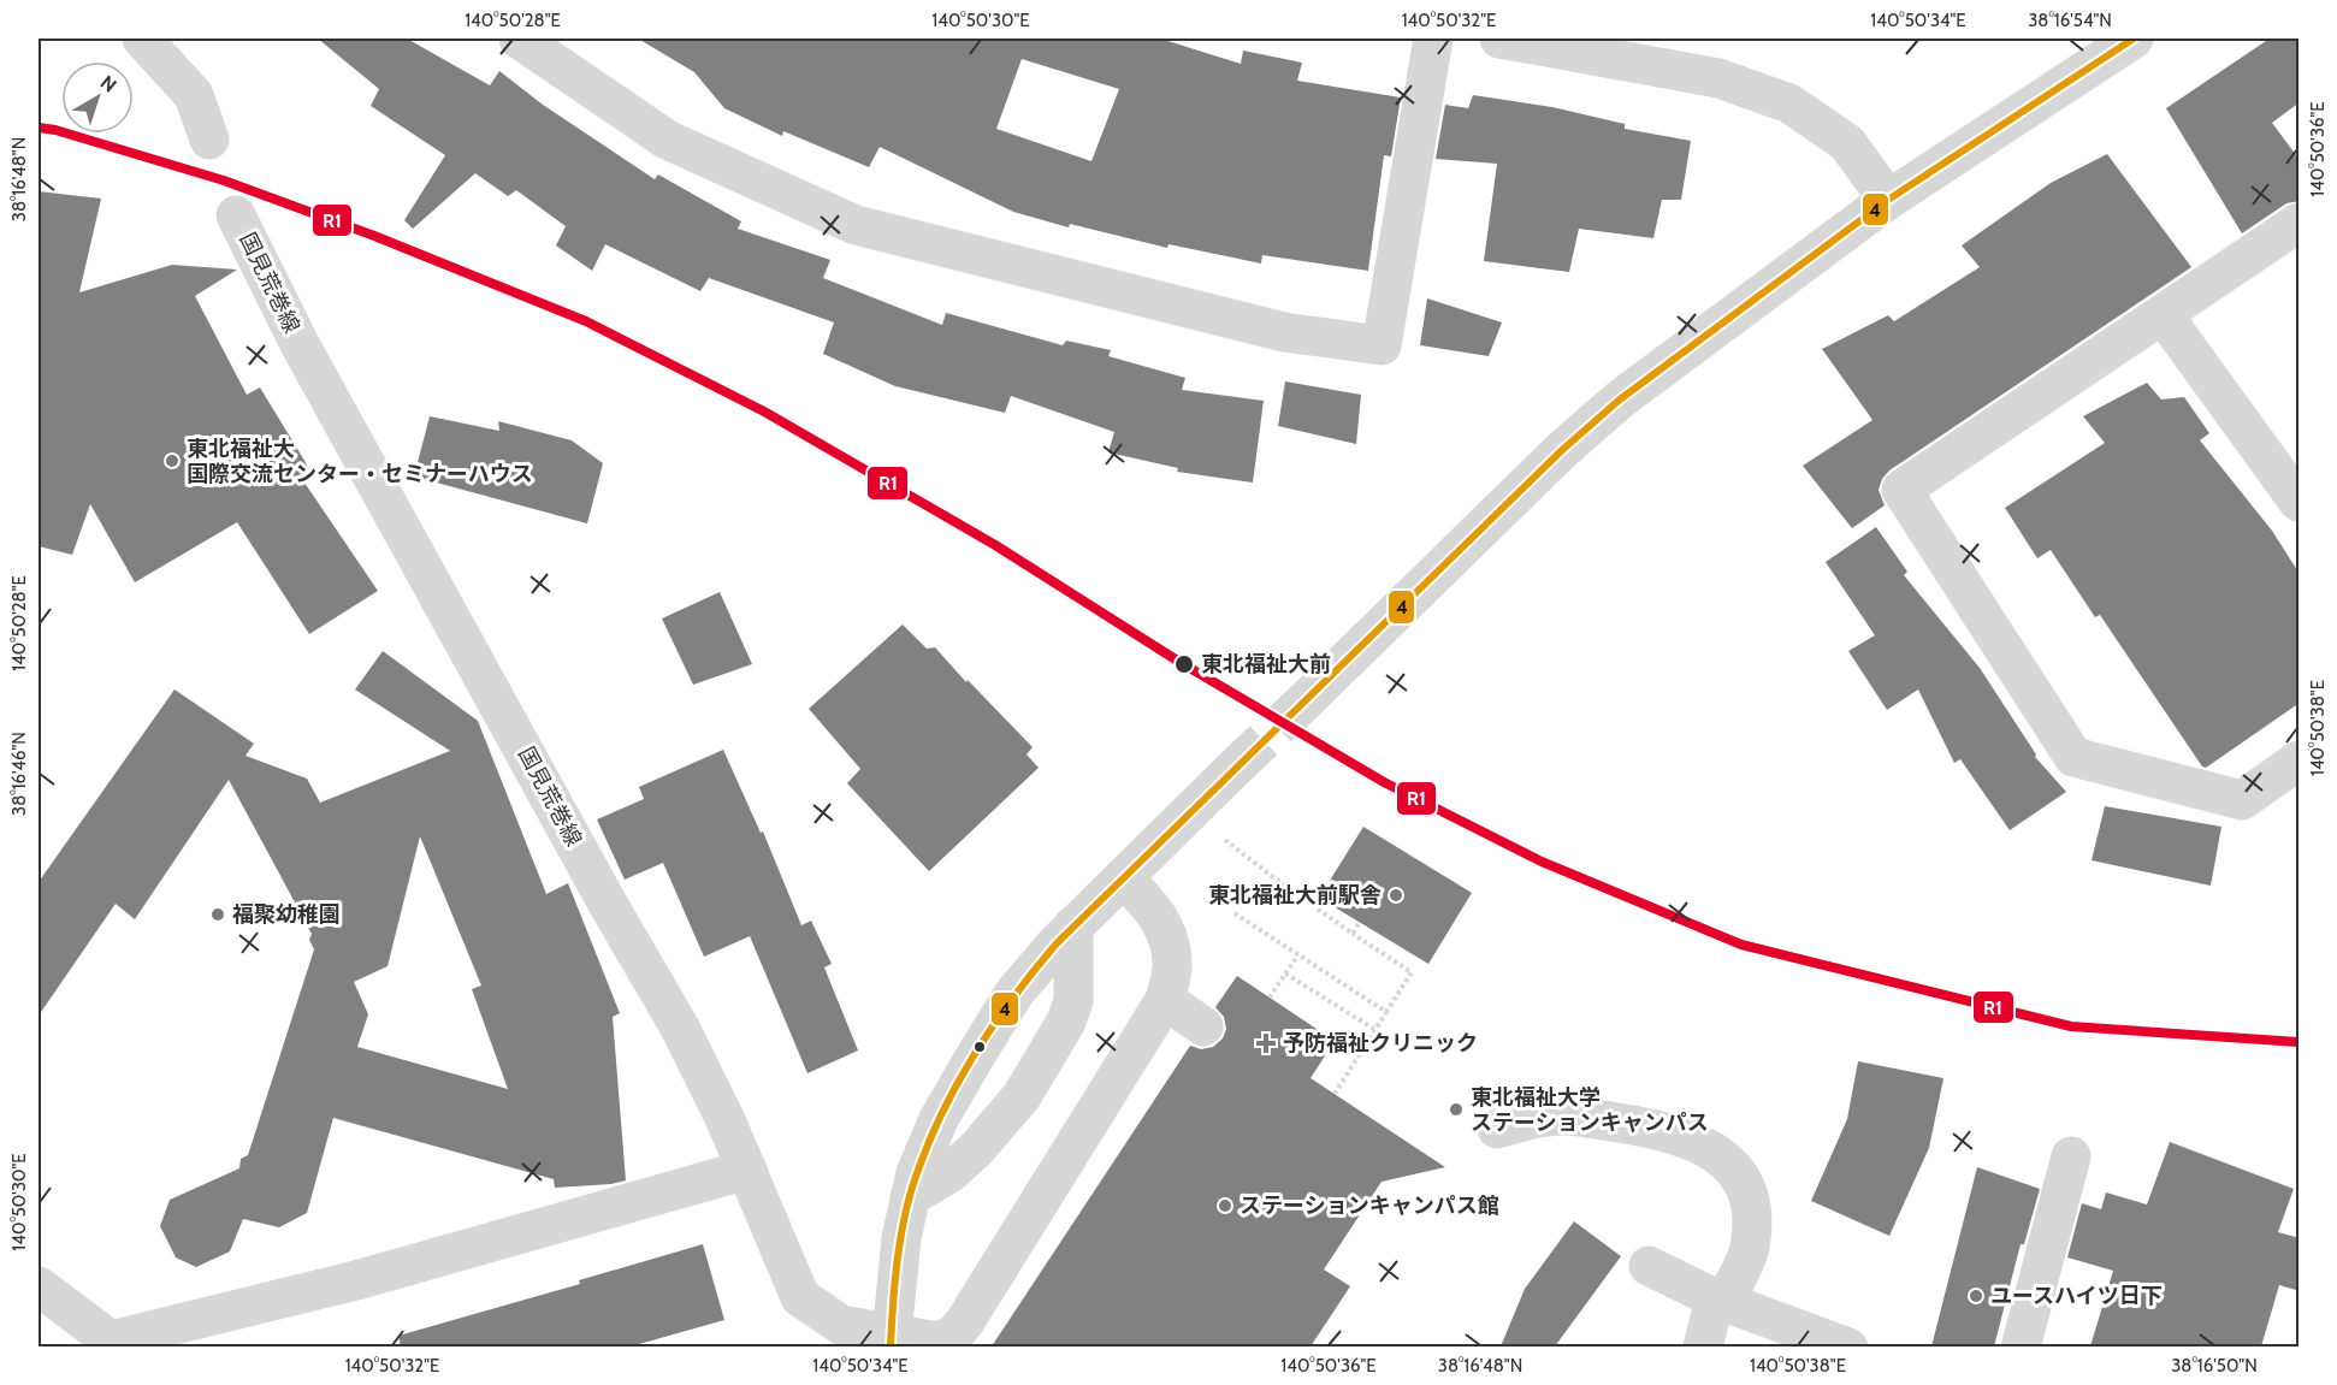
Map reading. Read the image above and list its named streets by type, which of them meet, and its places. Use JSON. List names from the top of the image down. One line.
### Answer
{"streets":{"street":["国見荒巻線"]},"places":{"other":["東北福祉大 国際交流センター・セミナーハウス","東北福祉大前","東北福祉大前駅舎","福聚幼稚園","東北福祉大学 ステーションキャンパス","ステーションキャンパス館","ユースハイツ日下"],"health":["予防福祉クリニック"]},"lines":["transit line 4","transit line R1"],"north":"top right","coordinates":["140°50'28\"E","140°50'30\"E","140°50'32\"E","140°50'34\"E","38°16'54\"N","140°50'36\"E","38°16'48\"N","140°50'38\"E","38°16'46\"N","38°16'50\"N"]}
